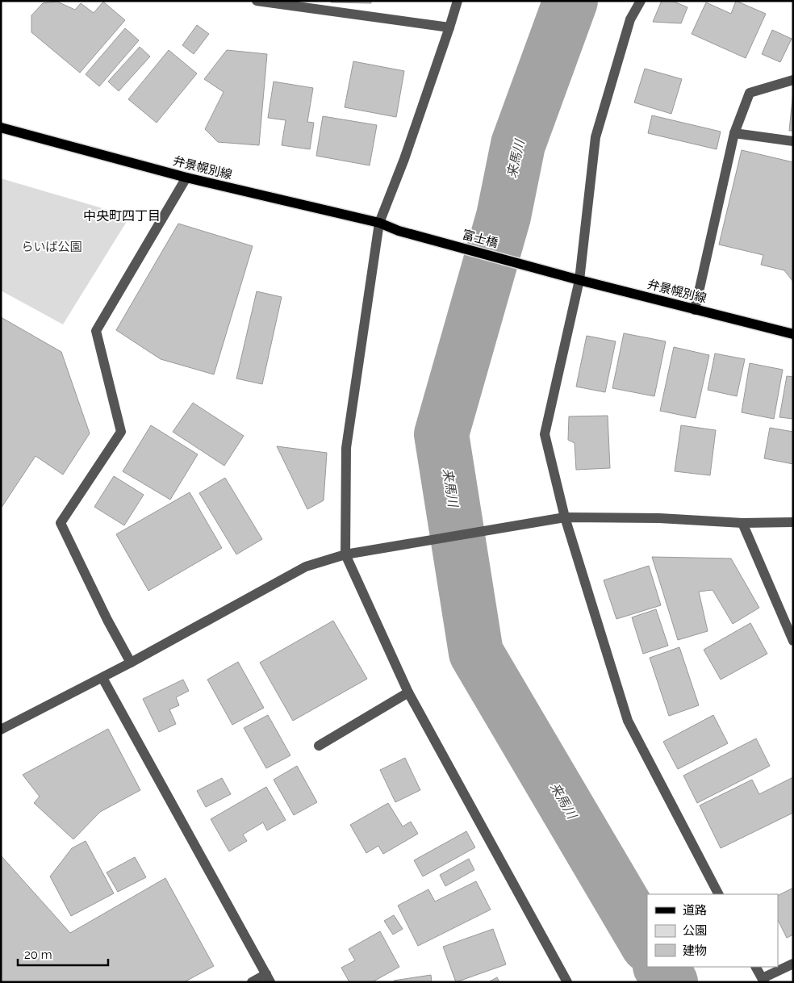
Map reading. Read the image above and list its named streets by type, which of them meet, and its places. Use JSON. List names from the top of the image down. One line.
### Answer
{"streets":{"main road":["弁景幌別線","富士橋"]},"crossings":[["弁景幌別線","富士橋"]],"districts":["中央町四丁目"],"water":["来馬川"],"parks":["らいば公園"],"legend":["道路","公園","建物"],"scale_bar":"20 m"}
